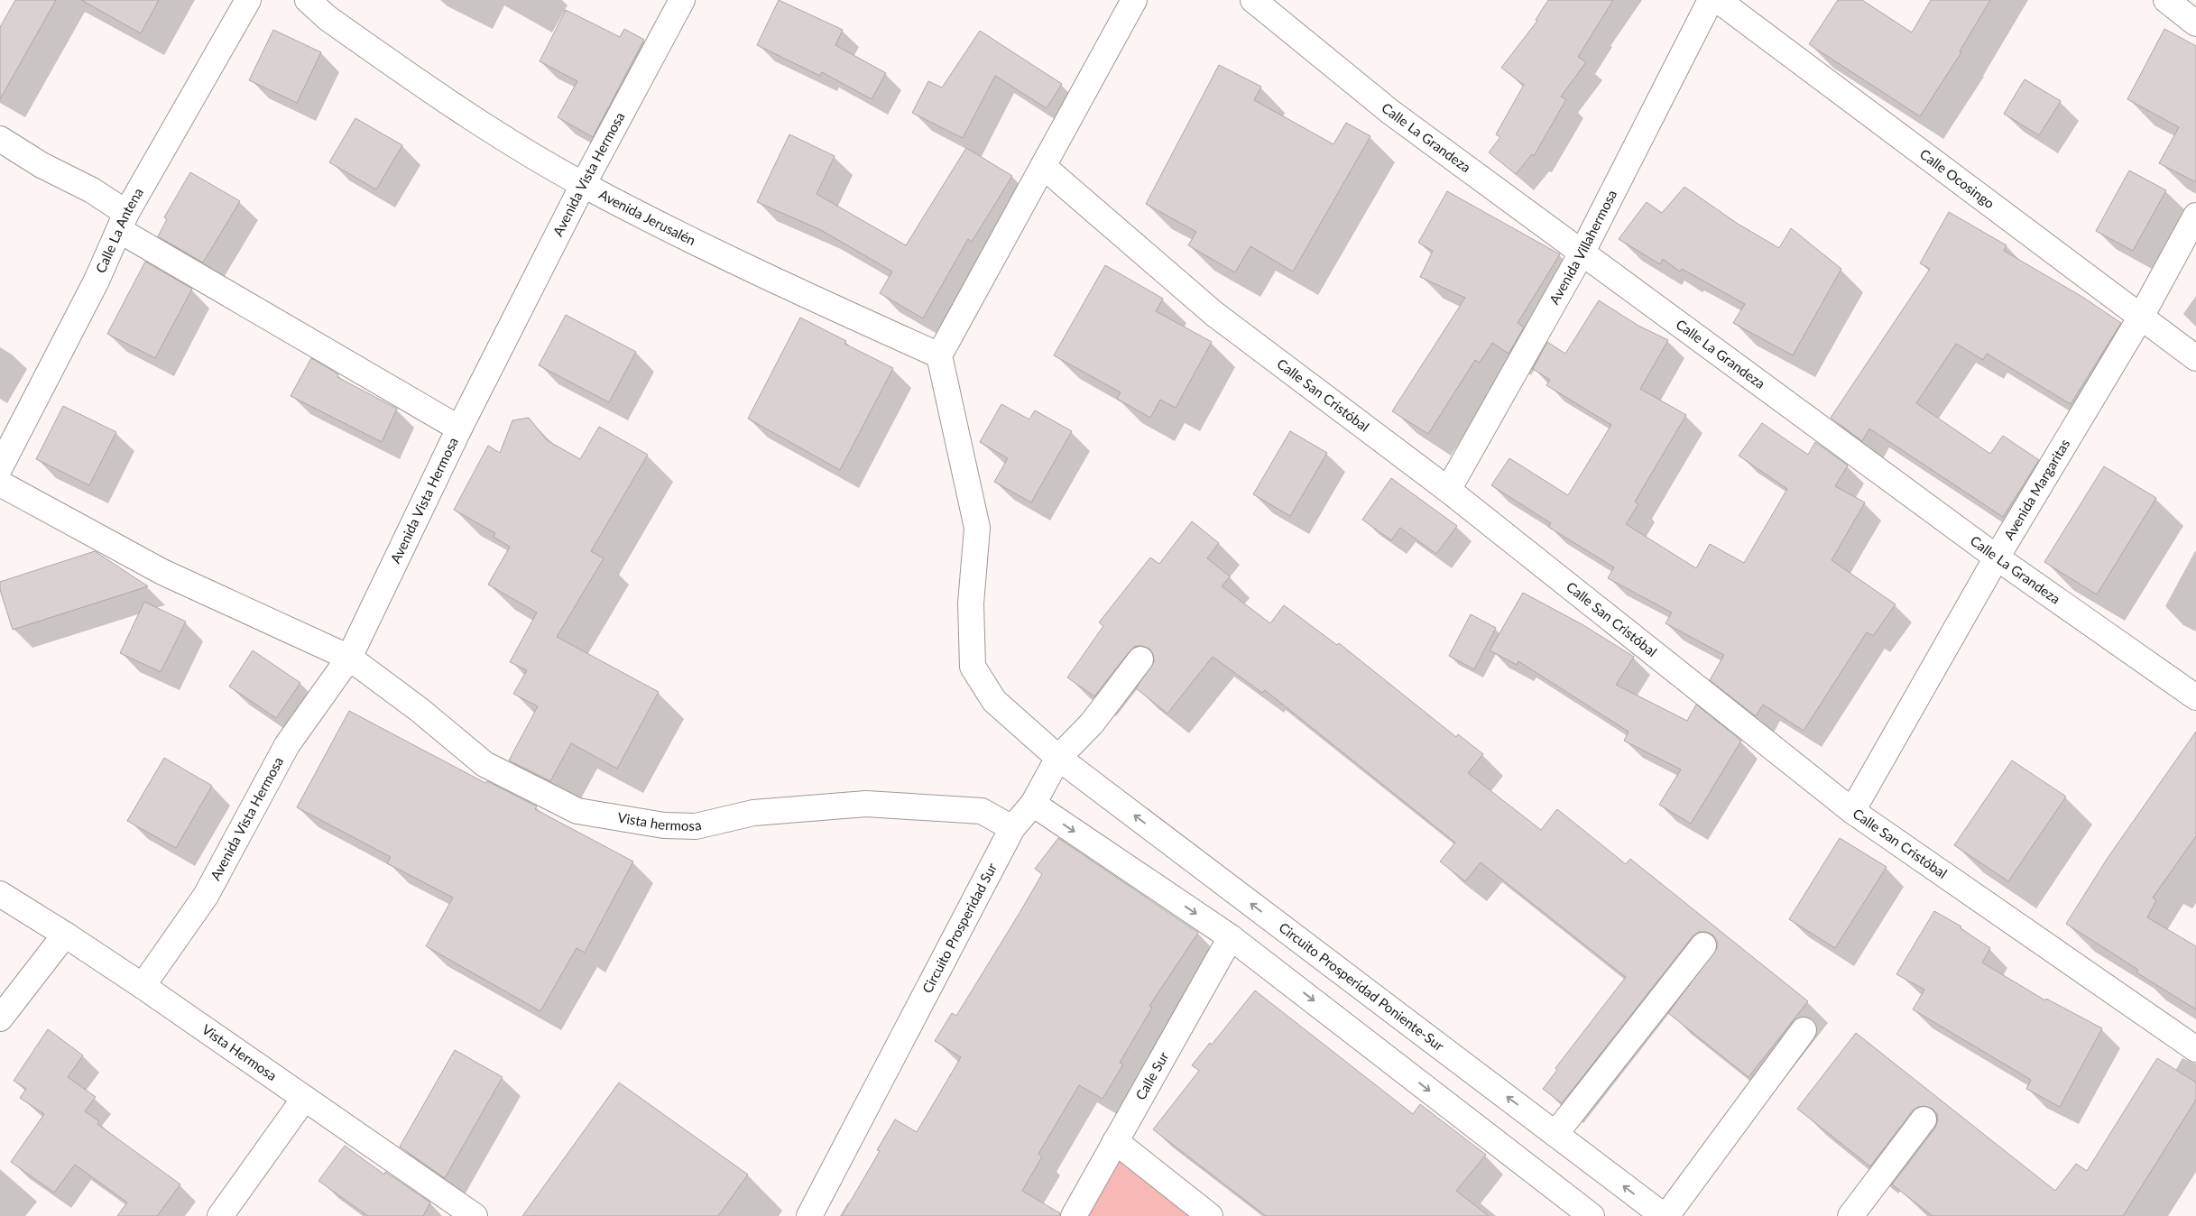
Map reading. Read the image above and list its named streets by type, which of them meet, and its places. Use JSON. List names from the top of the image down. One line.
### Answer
{"streets":{"street":["Calle La Grandeza","Avenida Vista Hermosa","Calle Ocosingo","Avenida Jerusalén","Calle La Antena","Avenida Villahermosa","Calle San Cristóbal","Avenida Margaritas","Vista hermosa","Circuito Prosperidad Sur","Circuito Prosperidad Poniente-Sur","Vista Hermosa","Calle Sur"]},"crossings":[["Calle La Grandeza","Avenida Villahermosa"],["Calle La Grandeza","Avenida Margaritas"],["Avenida Vista Hermosa","Avenida Jerusalén"],["Avenida Vista Hermosa","Vista hermosa"],["Avenida Vista Hermosa","Vista Hermosa"],["Calle Ocosingo","Avenida Margaritas"],["Avenida Jerusalén","Circuito Prosperidad Poniente-Sur"],["Avenida Villahermosa","Calle San Cristóbal"],["Calle San Cristóbal","Avenida Margaritas"],["Vista hermosa","Circuito Prosperidad Sur"],["Circuito Prosperidad Sur","Circuito Prosperidad Poniente-Sur"]]}
